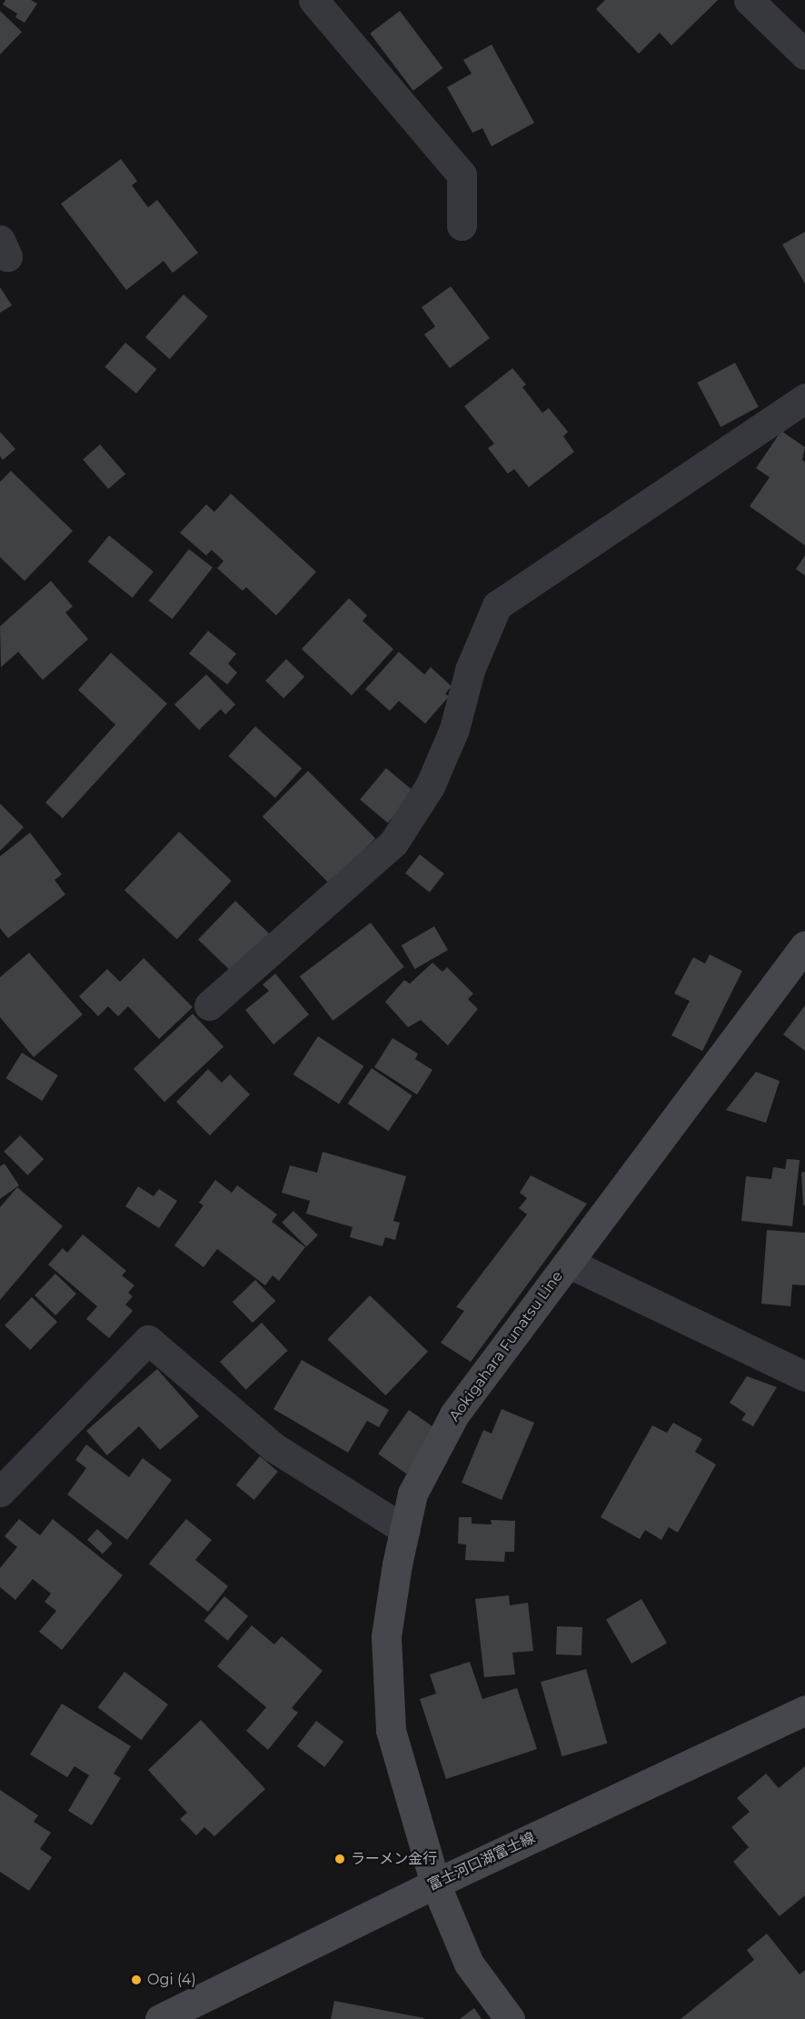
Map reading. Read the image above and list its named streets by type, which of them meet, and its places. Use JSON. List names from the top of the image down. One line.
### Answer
{"streets":{"main road":["Aokigahara Funatsu Line","富士河口湖富士線"]},"crossings":[["Aokigahara Funatsu Line","富士河口湖富士線"]],"places":["ラーメン金行","Ogi (4)"]}
